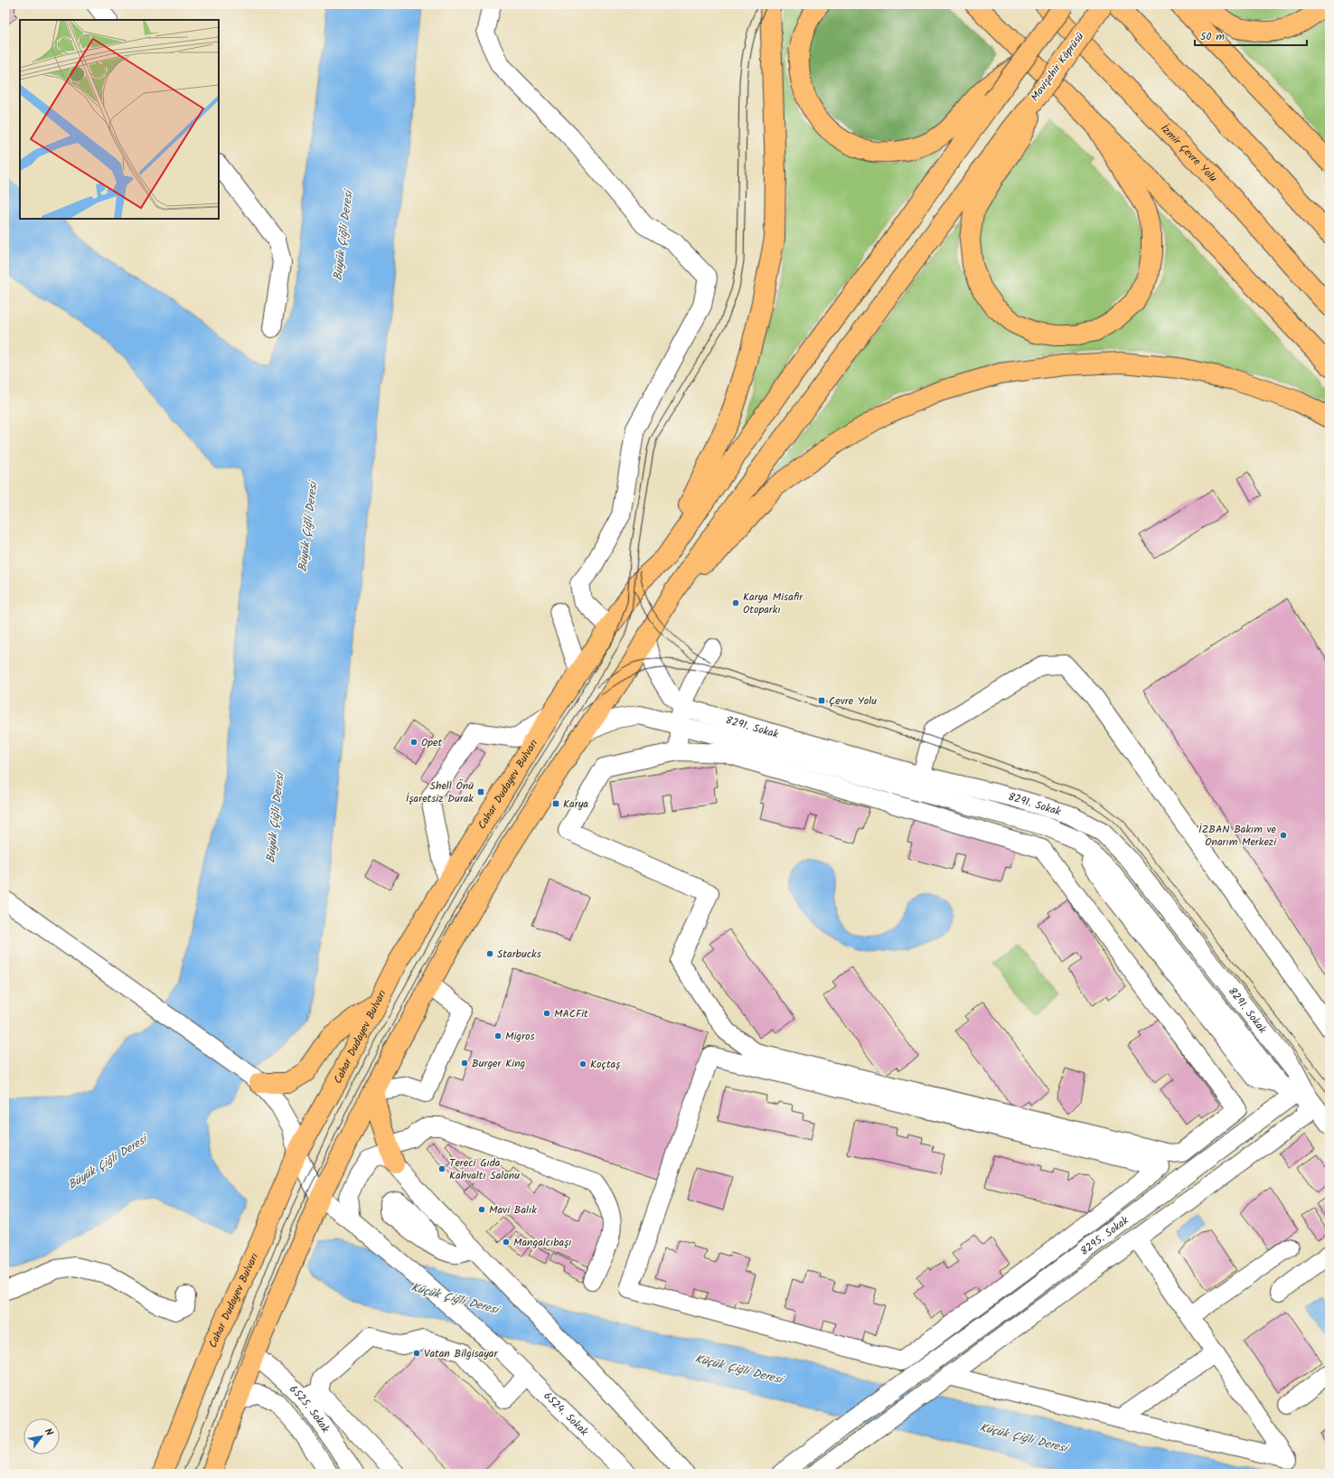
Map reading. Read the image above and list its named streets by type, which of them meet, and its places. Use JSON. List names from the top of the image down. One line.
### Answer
{"streets":{"main road":["Mavişehir Köprüsü","İzmir Çevre Yolu","Cahar Dudayev Bulvarı"],"street":["8291. Sokak","8295. Sokak","6525. Sokak","6524. Sokak"]},"crossings":[["8291. Sokak","8295. Sokak"]],"water":["Büyük Çiğli Deresi","Küçük Çiğli Deresi"],"places":{"other":["Karya Misafir Otoparkı","Opet","İZBAN Bakım ve Onarım Merkezi","Starbucks","MACFit","Migros","Burger King","Koçtaş","Tereci Gıda Kahvaltı Salonu","Mavi Balık","Mangalcıbaşı","Vatan Bilgisayar"],"transit":["Çevre Yolu","Shell Önü İşaretsiz Durak","Karya"]},"scale_bar":"50 m","north":"top right"}
